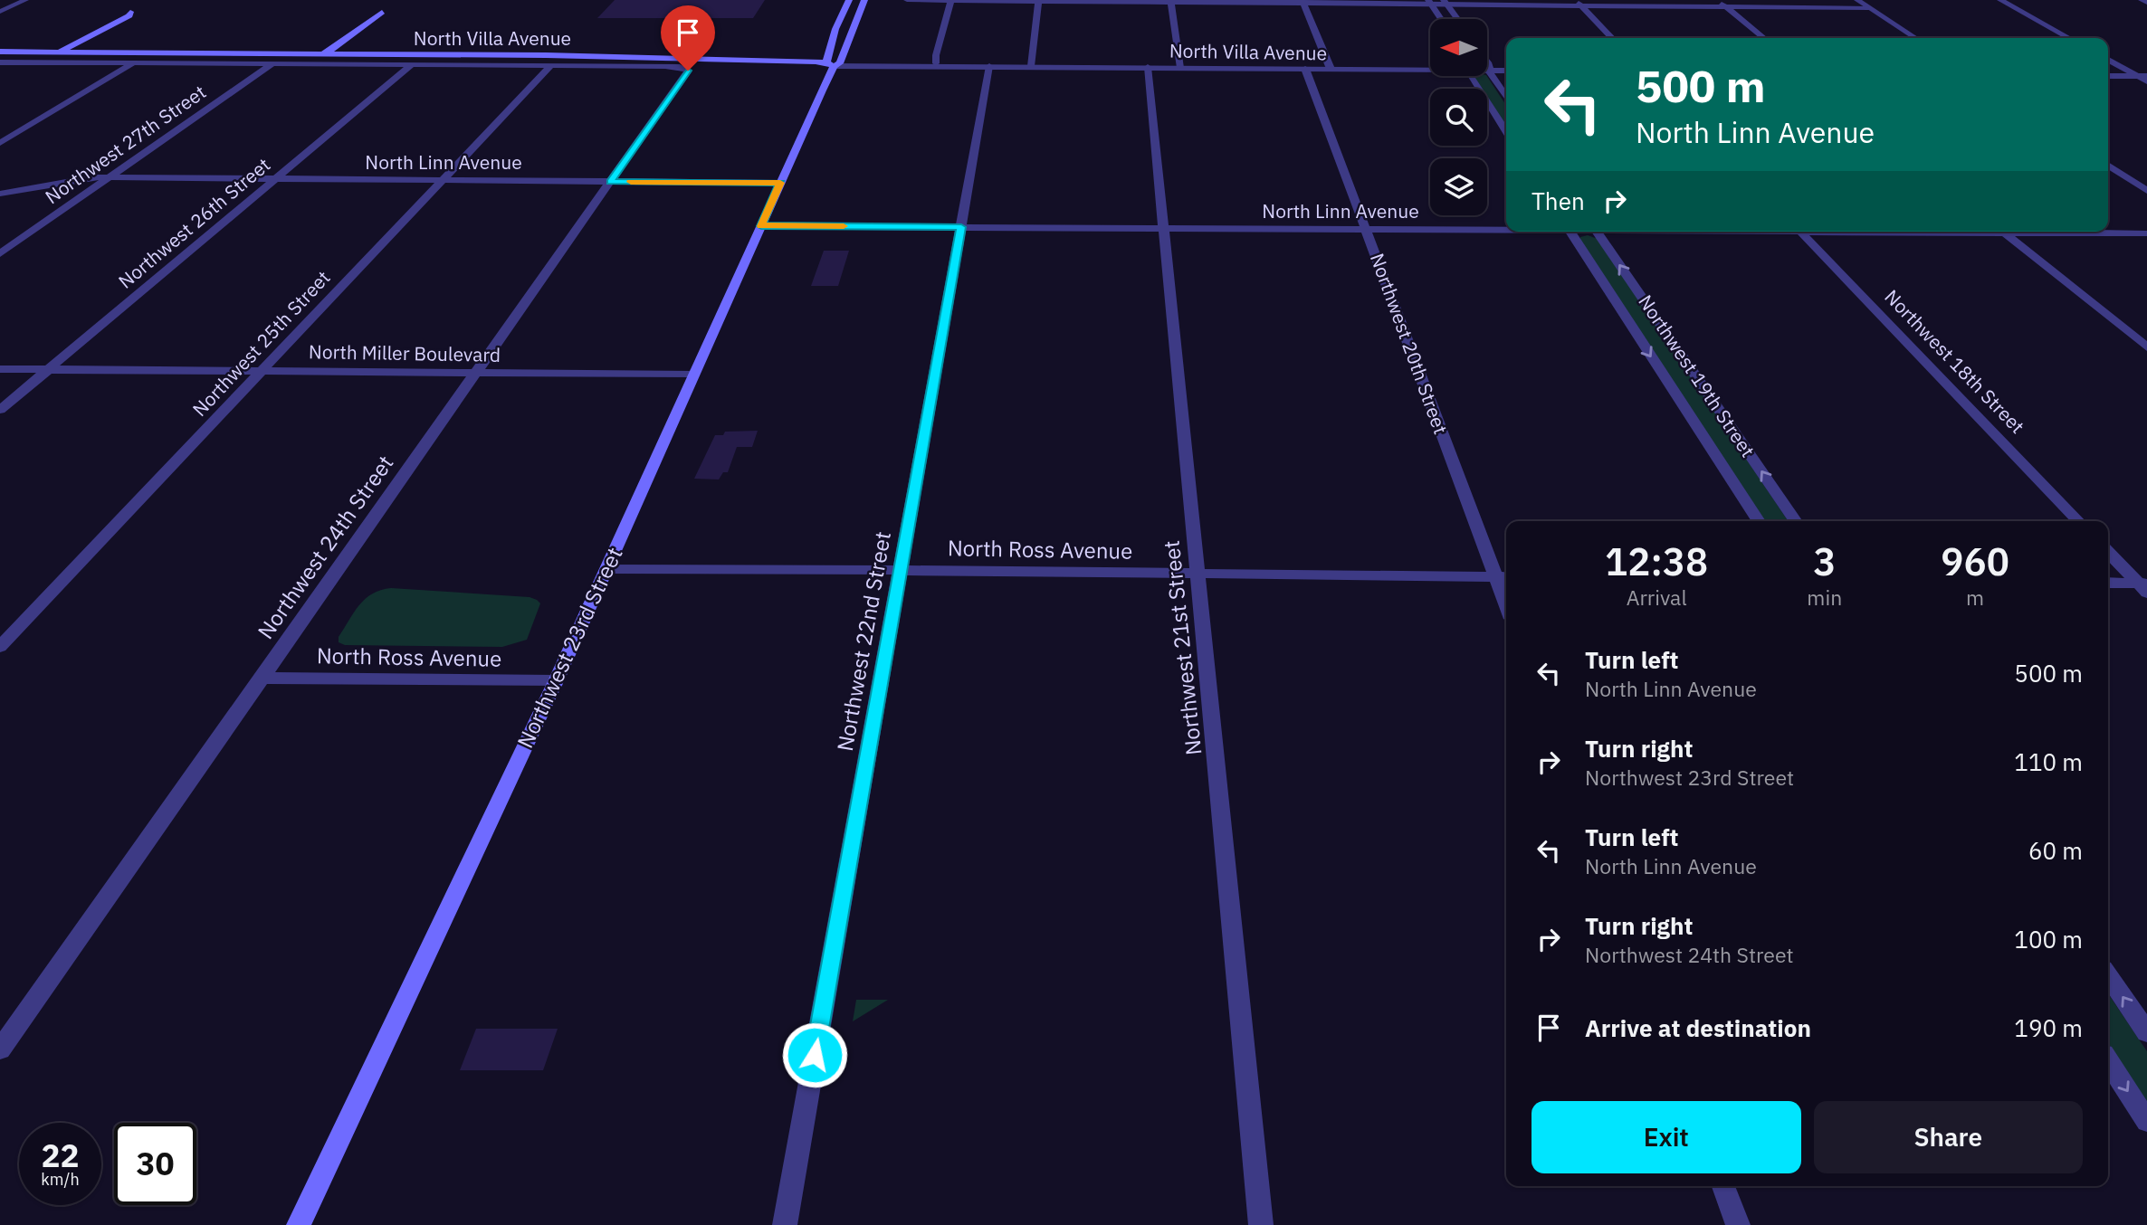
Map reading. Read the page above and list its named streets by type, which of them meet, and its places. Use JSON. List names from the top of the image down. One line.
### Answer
{"streets":{"main road":["North Villa Avenue","Northwest 23rd Street"],"street":["Northwest 27th Street","North Linn Avenue","Northwest 26th Street","Northwest 25th Street","Northwest 20th Street","North Miller Boulevard","Northwest 18th Street","Northwest 19th Street","Northwest 24th Street","North Ross Avenue","Northwest 22nd Street","Northwest 21st Street"]},"crossings":[["North Villa Avenue","Northwest 27th Street"],["North Villa Avenue","Northwest 26th Street"],["North Villa Avenue","Northwest 25th Street"],["North Villa Avenue","Northwest 20th Street"],["North Villa Avenue","Northwest 24th Street"],["North Villa Avenue","Northwest 22nd Street"],["North Villa Avenue","Northwest 23rd Street"],["North Villa Avenue","Northwest 21st Street"],["Northwest 27th Street","North Linn Avenue"],["North Linn Avenue","Northwest 26th Street"],["North Linn Avenue","Northwest 25th Street"],["North Linn Avenue","Northwest 20th Street"],["North Linn Avenue","Northwest 24th Street"],["North Linn Avenue","Northwest 22nd Street"],["North Linn Avenue","Northwest 23rd Street"],["North Linn Avenue","Northwest 21st Street"],["Northwest 26th Street","North Miller Boulevard"],["Northwest 25th Street","North Miller Boulevard"],["Northwest 20th Street","North Ross Avenue"],["North Miller Boulevard","Northwest 24th Street"],["North Miller Boulevard","Northwest 23rd Street"],["Northwest 24th Street","North Ross Avenue"],["North Ross Avenue","Northwest 22nd Street"],["North Ross Avenue","Northwest 23rd Street"],["North Ross Avenue","Northwest 21st Street"]],"north":"left","page":{"turn":["500 m","North Linn Avenue"],"then":"Then","eta":["12:38","Arrival","3","min","960","m"],"list":[{"name":"Turn left","note":"North Linn Avenue","value":"500 m"},{"name":"Turn right","note":"Northwest 23rd Street","value":"110 m"},{"name":"Turn left","note":"North Linn Avenue","value":"60 m"},{"name":"Turn right","note":"Northwest 24th Street","value":"100 m"},{"name":"Arrive at destination","value":"190 m"}],"buttons":["Exit","Share"],"speed":"22 km/h","limit":"30"}}
